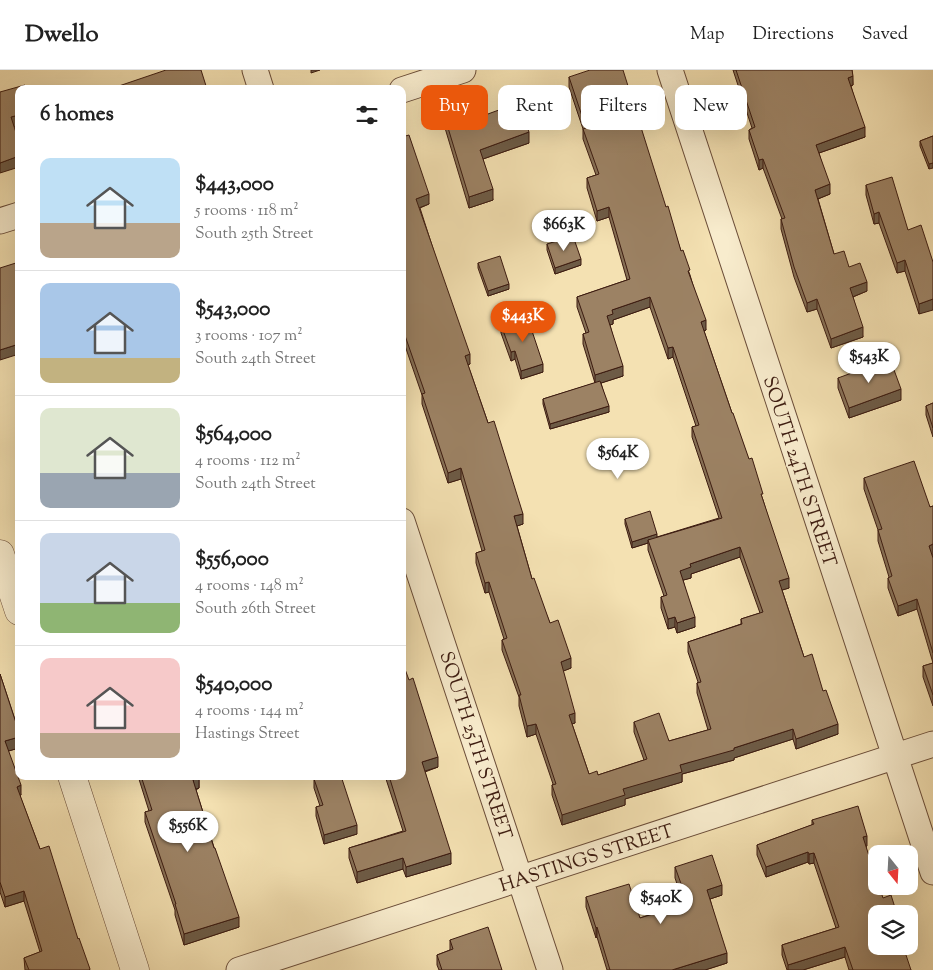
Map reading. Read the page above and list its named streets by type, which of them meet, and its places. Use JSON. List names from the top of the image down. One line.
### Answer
{"streets":{"street":["SOUTH 24TH STREET","SOUTH 25TH STREET","HASTINGS STREET"]},"crossings":[["SOUTH 24TH STREET","HASTINGS STREET"],["SOUTH 25TH STREET","HASTINGS STREET"]],"north":"bottom","page":{"header":"Dwello","nav":["Map","Directions","Saved"],"chip":["Buy","Rent","Filters","New"],"heading":"6 homes","list":[{"name":"$443,000","note":"5 rooms · 118 m² · South 25th Street"},{"name":"$543,000","note":"3 rooms · 107 m² · South 24th Street"},{"name":"$564,000","note":"4 rooms · 112 m² · South 24th Street"},{"name":"$556,000","note":"4 rooms · 148 m² · South 26th Street"},{"name":"$540,000","note":"4 rooms · 144 m² · Hastings Street"}],"price":["$663K","$443K","$543K","$564K","$556K","$540K"]}}
